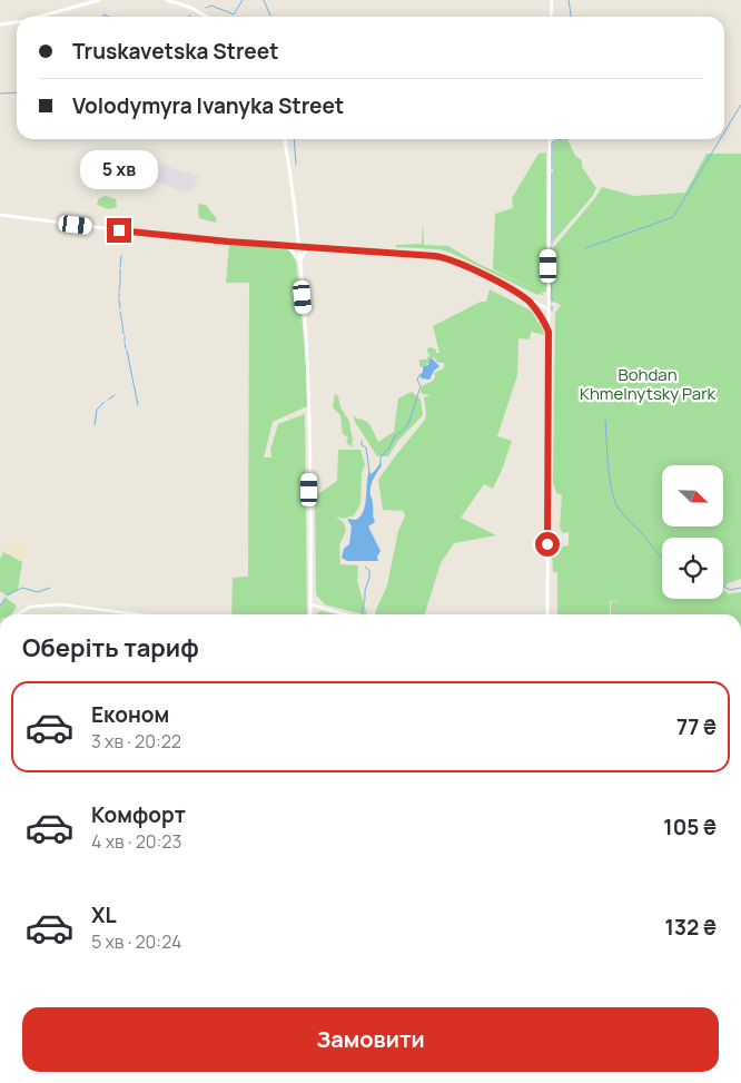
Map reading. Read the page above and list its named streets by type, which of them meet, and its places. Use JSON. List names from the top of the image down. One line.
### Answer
{"parks":["Bohdan Khmelnytsky Park"],"north":"bottom right","page":{"banner":["Truskavetska Street","Volodymyra Ivanyka Street"],"bubble":"5 хв","heading":"Оберіть тариф","list":[{"name":"Економ","note":"3 хв · 20:22","value":"77 ₴"},{"name":"Комфорт","note":"4 хв · 20:23","value":"105 ₴"},{"name":"XL","note":"5 хв · 20:24","value":"132 ₴"}],"buttons":"Замовити"}}
